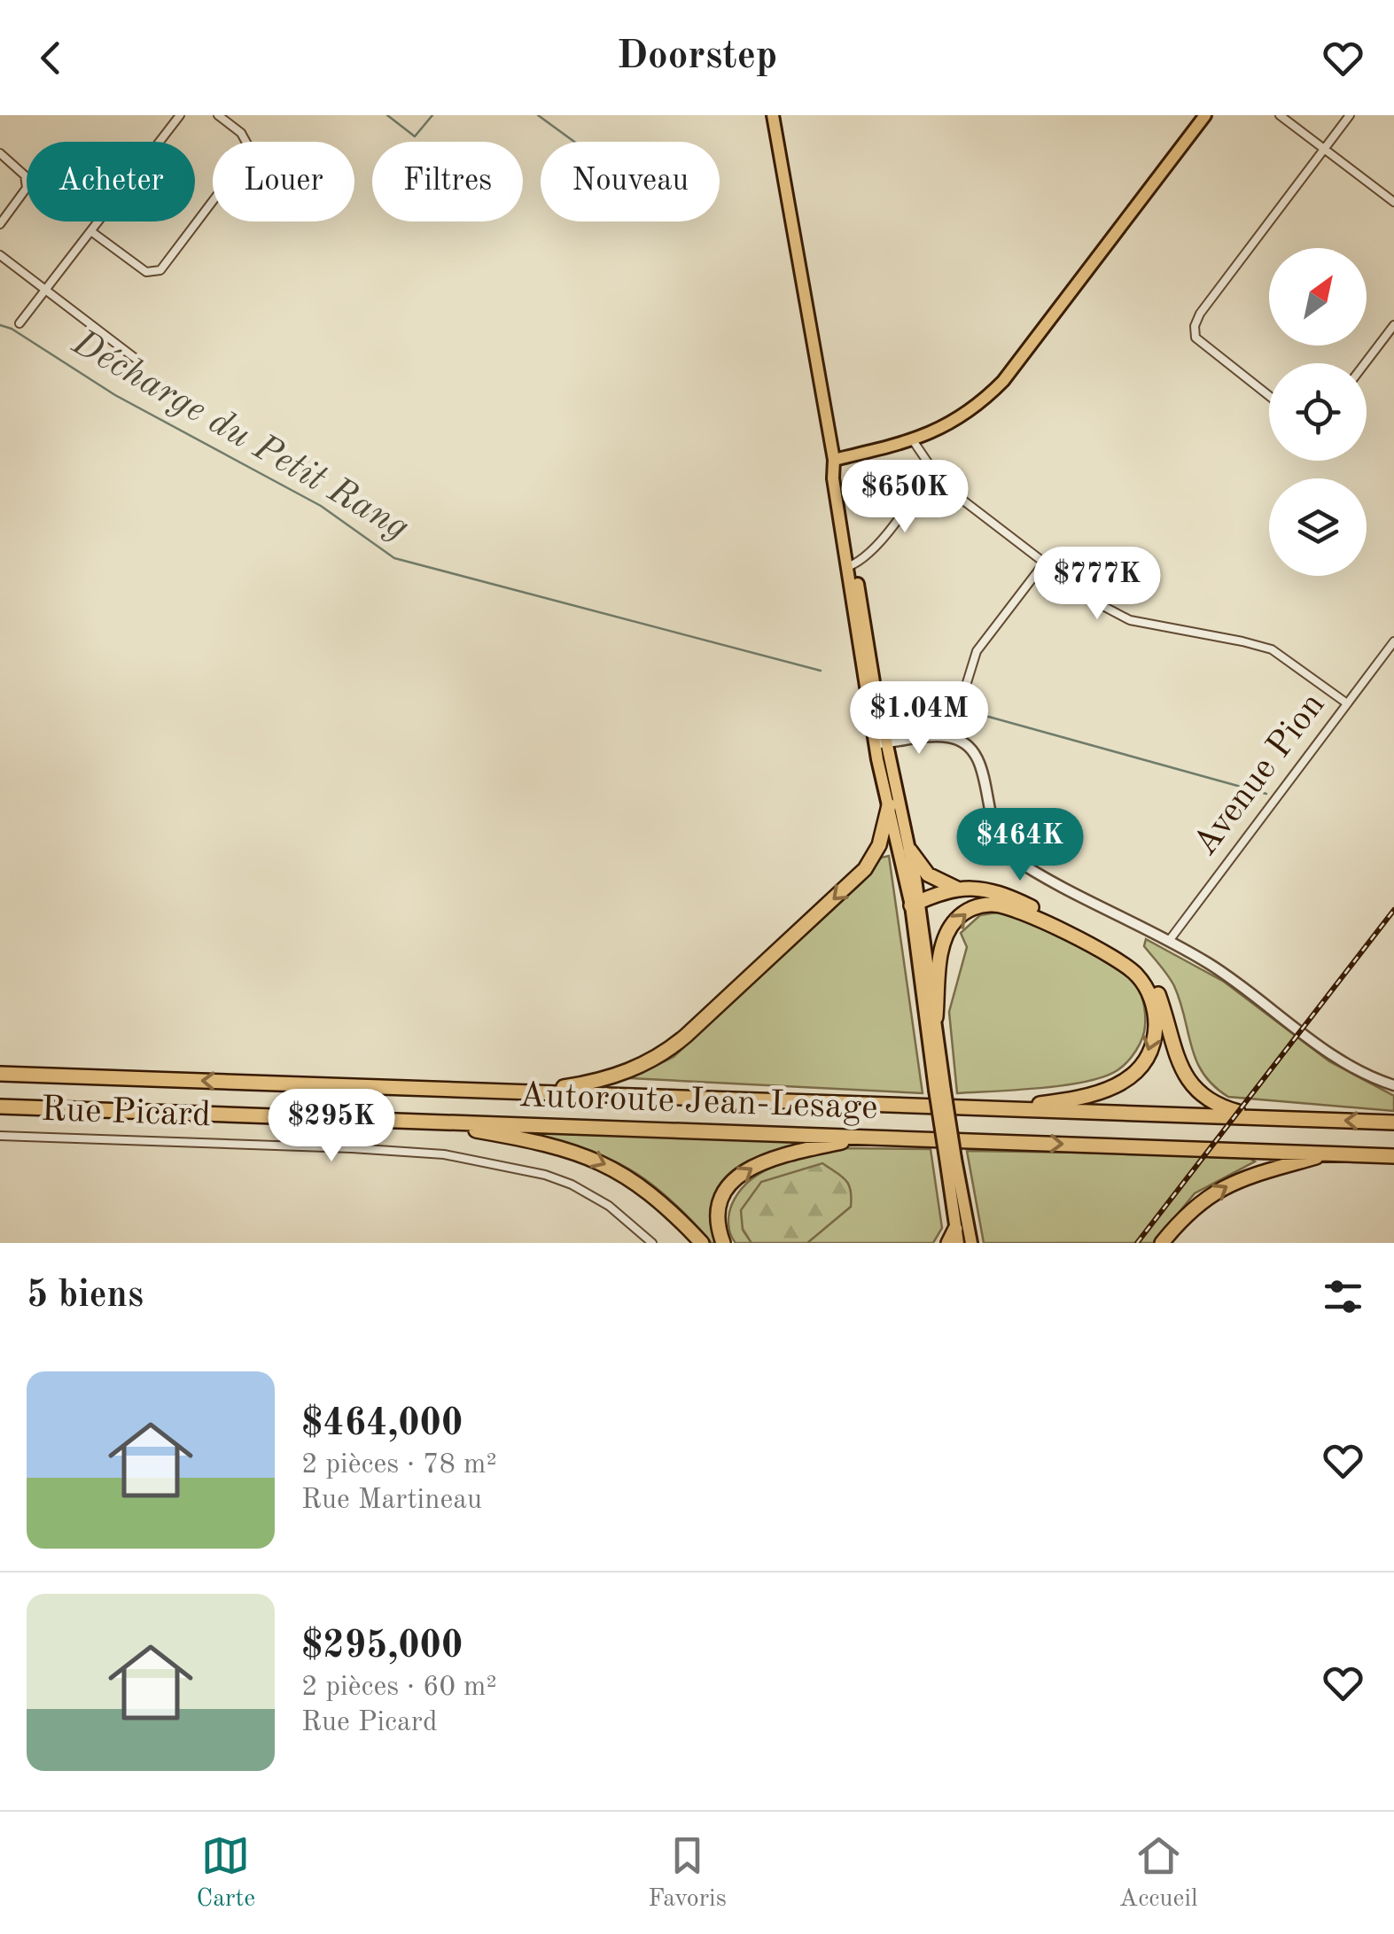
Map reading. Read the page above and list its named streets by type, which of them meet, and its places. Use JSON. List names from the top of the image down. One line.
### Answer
{"streets":{"highway":["Autoroute Jean-Lesage"],"street":["Avenue Pion","Rue Picard"]},"water":["Décharge du Petit Rang"],"north":"top right","page":{"header":"Doorstep","chip":["Acheter","Louer","Filtres","Nouveau"],"price":["$650K","$777K","$1.04M","$464K","$295K"],"heading":"5 biens","list":[{"name":"$464,000","note":"2 pièces · 78 m² · Rue Martineau"},{"name":"$295,000","note":"2 pièces · 60 m² · Rue Picard"}],"tabs":["Carte","Favoris","Accueil"]}}
